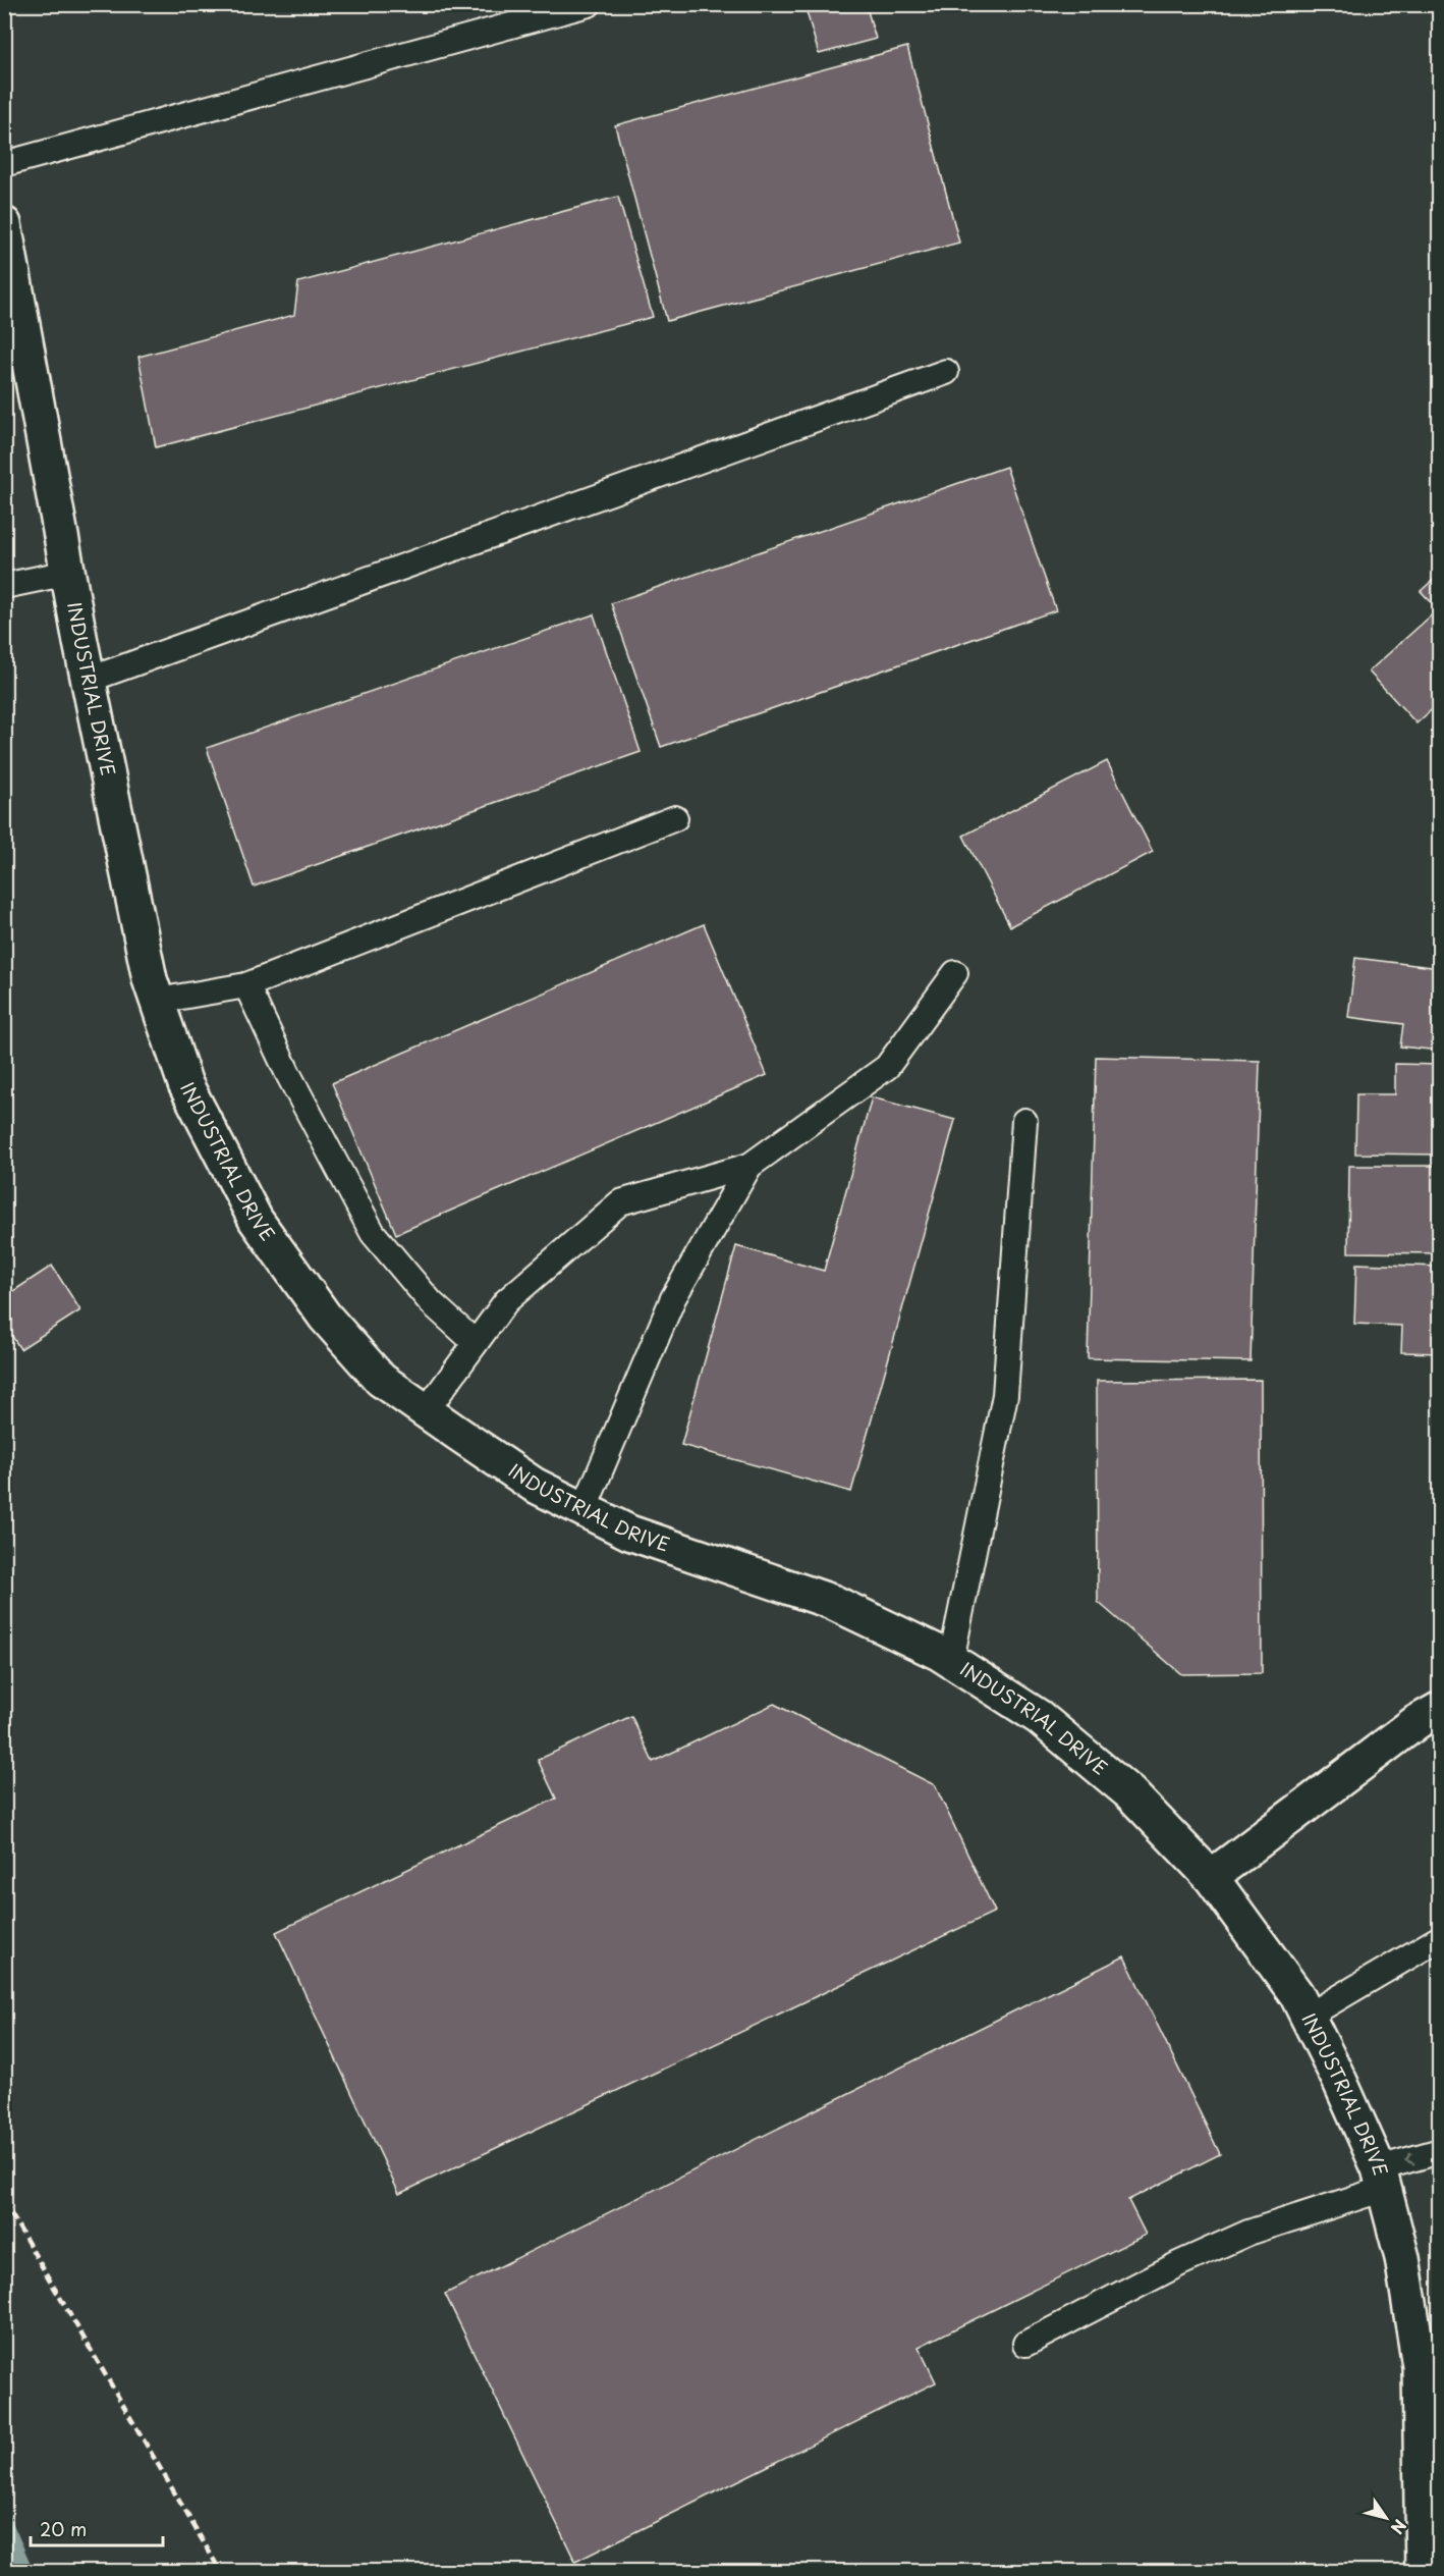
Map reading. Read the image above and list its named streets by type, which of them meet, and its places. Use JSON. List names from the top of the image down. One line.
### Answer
{"streets":{"street":["INDUSTRIAL DRIVE"]},"scale_bar":"20 m","north":"bottom right"}
